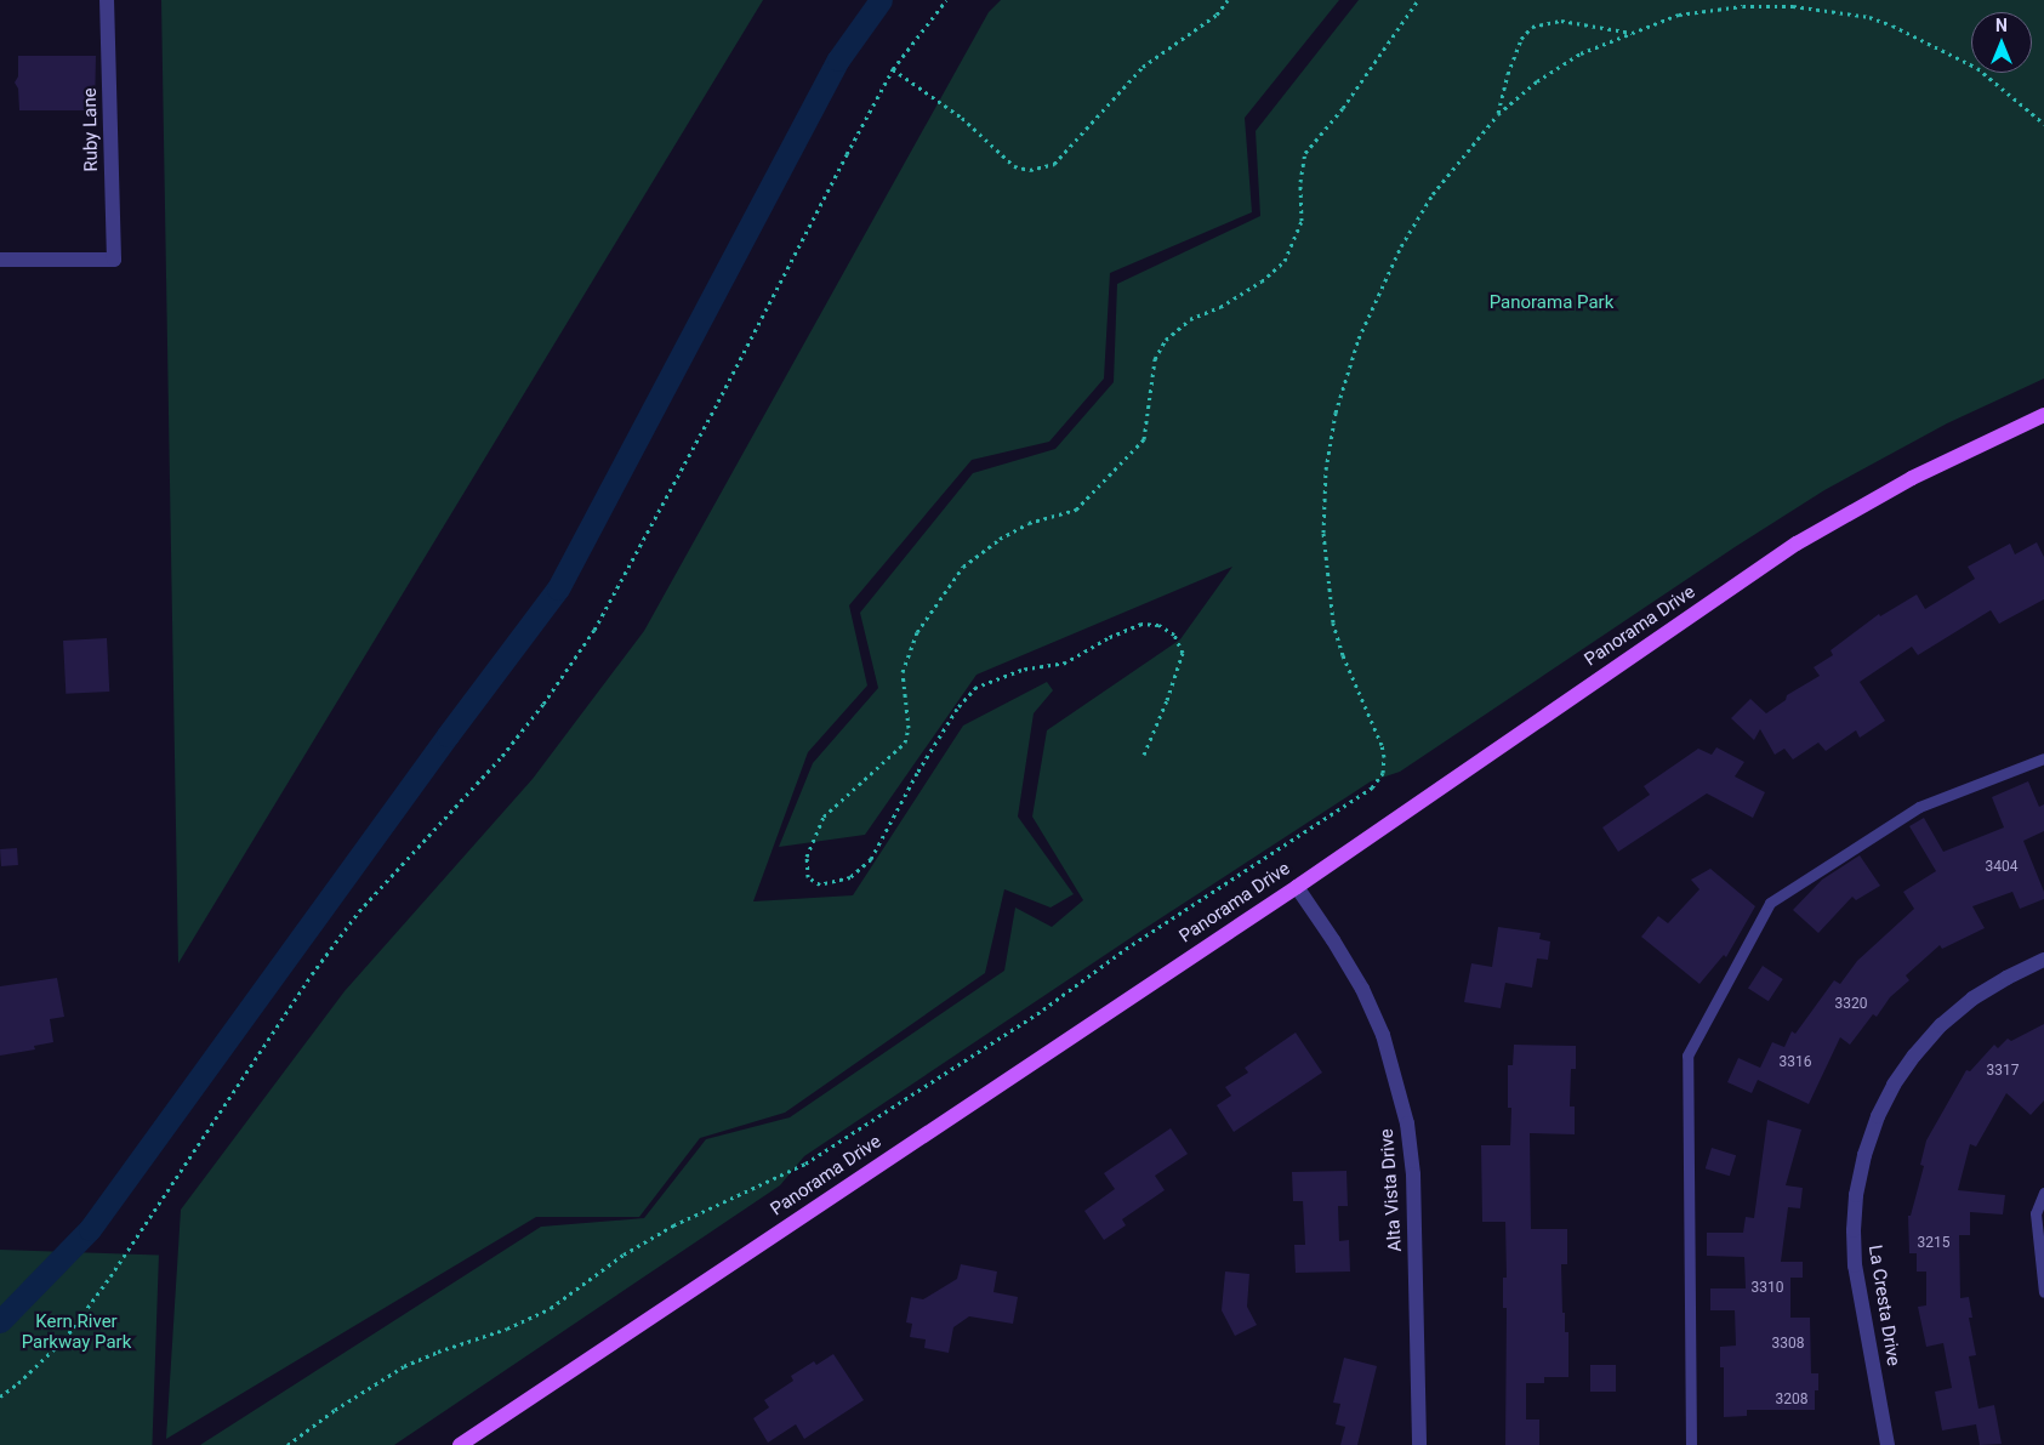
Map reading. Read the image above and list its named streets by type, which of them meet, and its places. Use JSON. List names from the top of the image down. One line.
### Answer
{"streets":{"main road":["Panorama Drive"],"street":["Ruby Lane","Alta Vista Drive","La Cresta Drive"]},"crossings":[["Panorama Drive","Alta Vista Drive"]],"parks":["Panorama Park","Kern River Parkway Park"],"house_numbers":["3404","3320","3316","3317","3215","3310","3308","3208"],"north":"top"}
